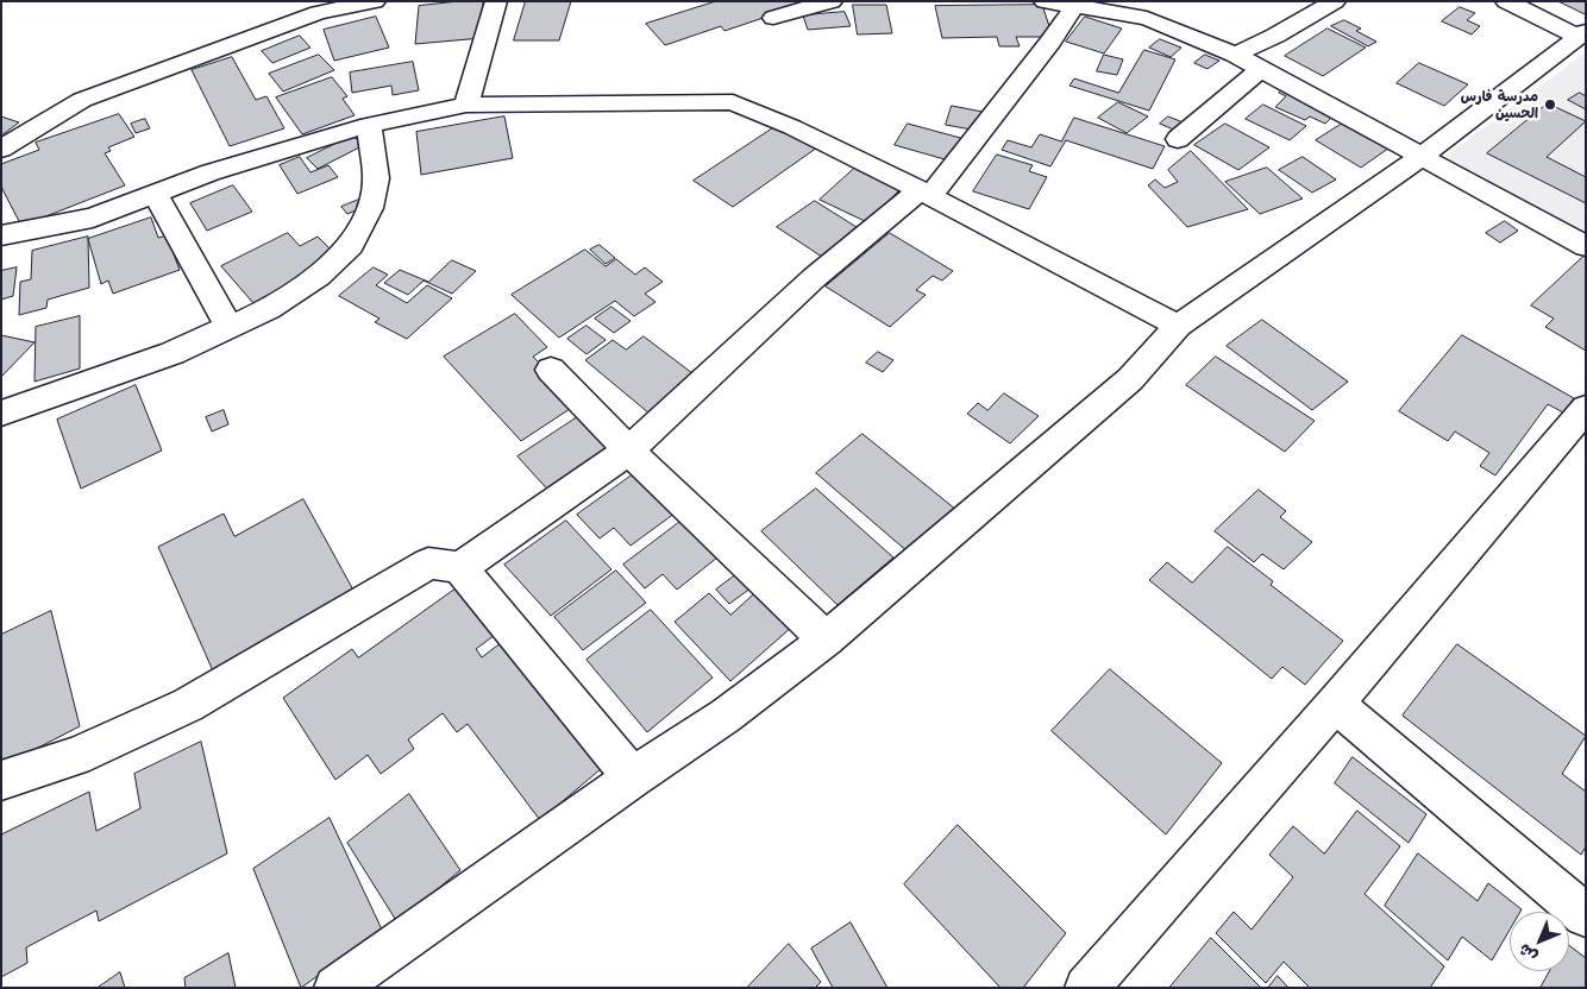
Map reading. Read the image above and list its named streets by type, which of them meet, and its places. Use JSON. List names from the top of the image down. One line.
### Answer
{"places":["مدرسة فارس الحسين"],"north":"bottom left"}
